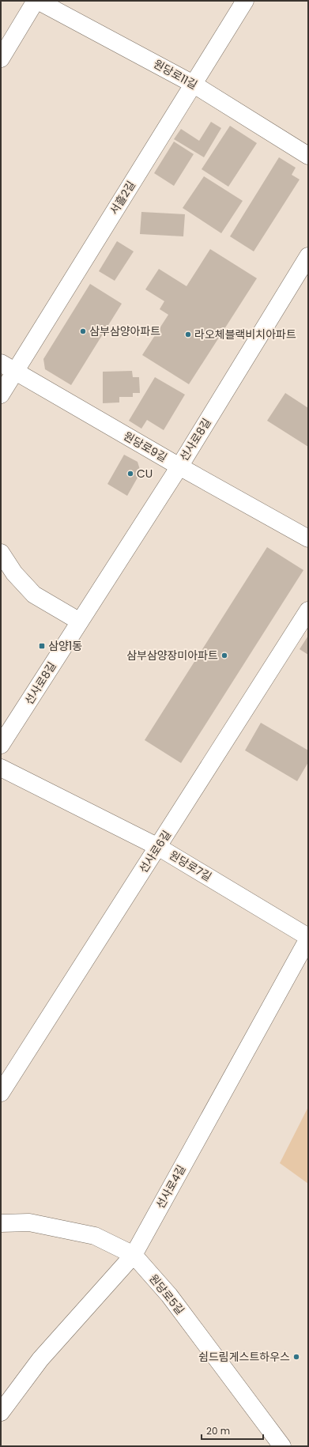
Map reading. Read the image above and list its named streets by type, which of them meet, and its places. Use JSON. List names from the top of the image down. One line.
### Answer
{"streets":{"street":["원당로11길","서흘2길","선사로8길","원당로9길","선사로6길","원당로7길","선사로4길","원당로5길"]},"crossings":[["원당로11길","서흘2길"],["서흘2길","원당로9길"],["선사로8길","원당로9길"],["선사로6길","원당로7길"],["원당로7길","선사로4길"],["선사로4길","원당로5길"]],"places":{"other":["삼부삼양아파트","라오체블랙비치아파트","CU","삼부삼양장미아파트","쉼드림게스트하우스"],"transit":["삼양1동"]},"scale_bar":"20 m"}
